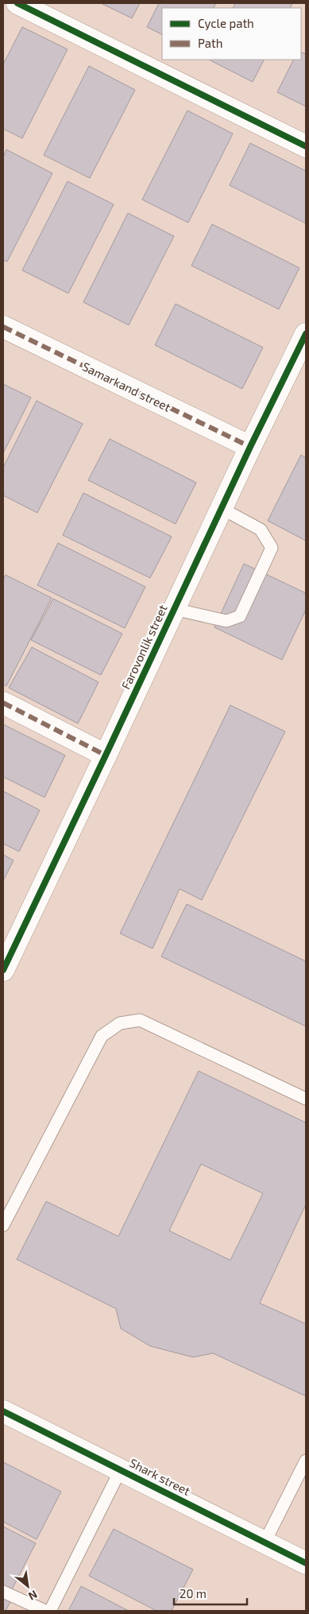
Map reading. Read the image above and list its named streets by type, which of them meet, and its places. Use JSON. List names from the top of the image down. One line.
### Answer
{"streets":{"street":["Samarkand street","Farovonlik street","Shark street"]},"crossings":[["Samarkand street","Farovonlik street"]],"legend":["Cycle path","Path"],"scale_bar":"20 m","north":"bottom right"}
